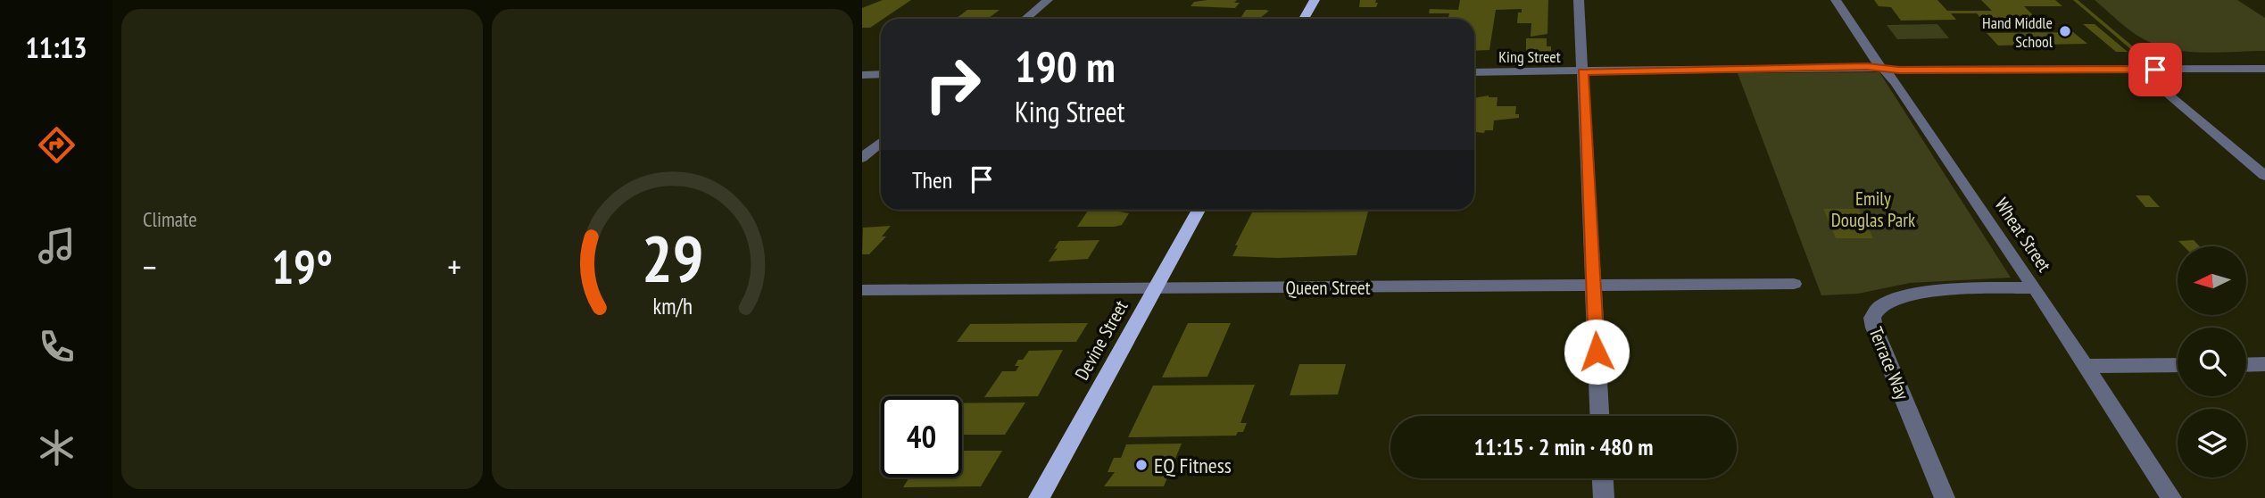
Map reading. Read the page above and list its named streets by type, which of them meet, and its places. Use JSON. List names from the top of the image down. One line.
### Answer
{"streets":{"main road":["Devine Street"],"street":["King Street","Wheat Street","Queen Street","Terrace Way"]},"crossings":[["King Street","Wheat Street"],["Wheat Street","Terrace Way"],["Queen Street","Devine Street"]],"parks":["Emily Douglas Park"],"places":["Hand Middle School","EQ Fitness"],"north":"left","page":{"tabs":"11:13","tile":"Climate","turn":["190 m","King Street"],"then":"Then","heat":["−","19°","+"],"limit":"40","trip":"11:15 · 2 min · 480 m","gauge":["29","km/h"]}}
